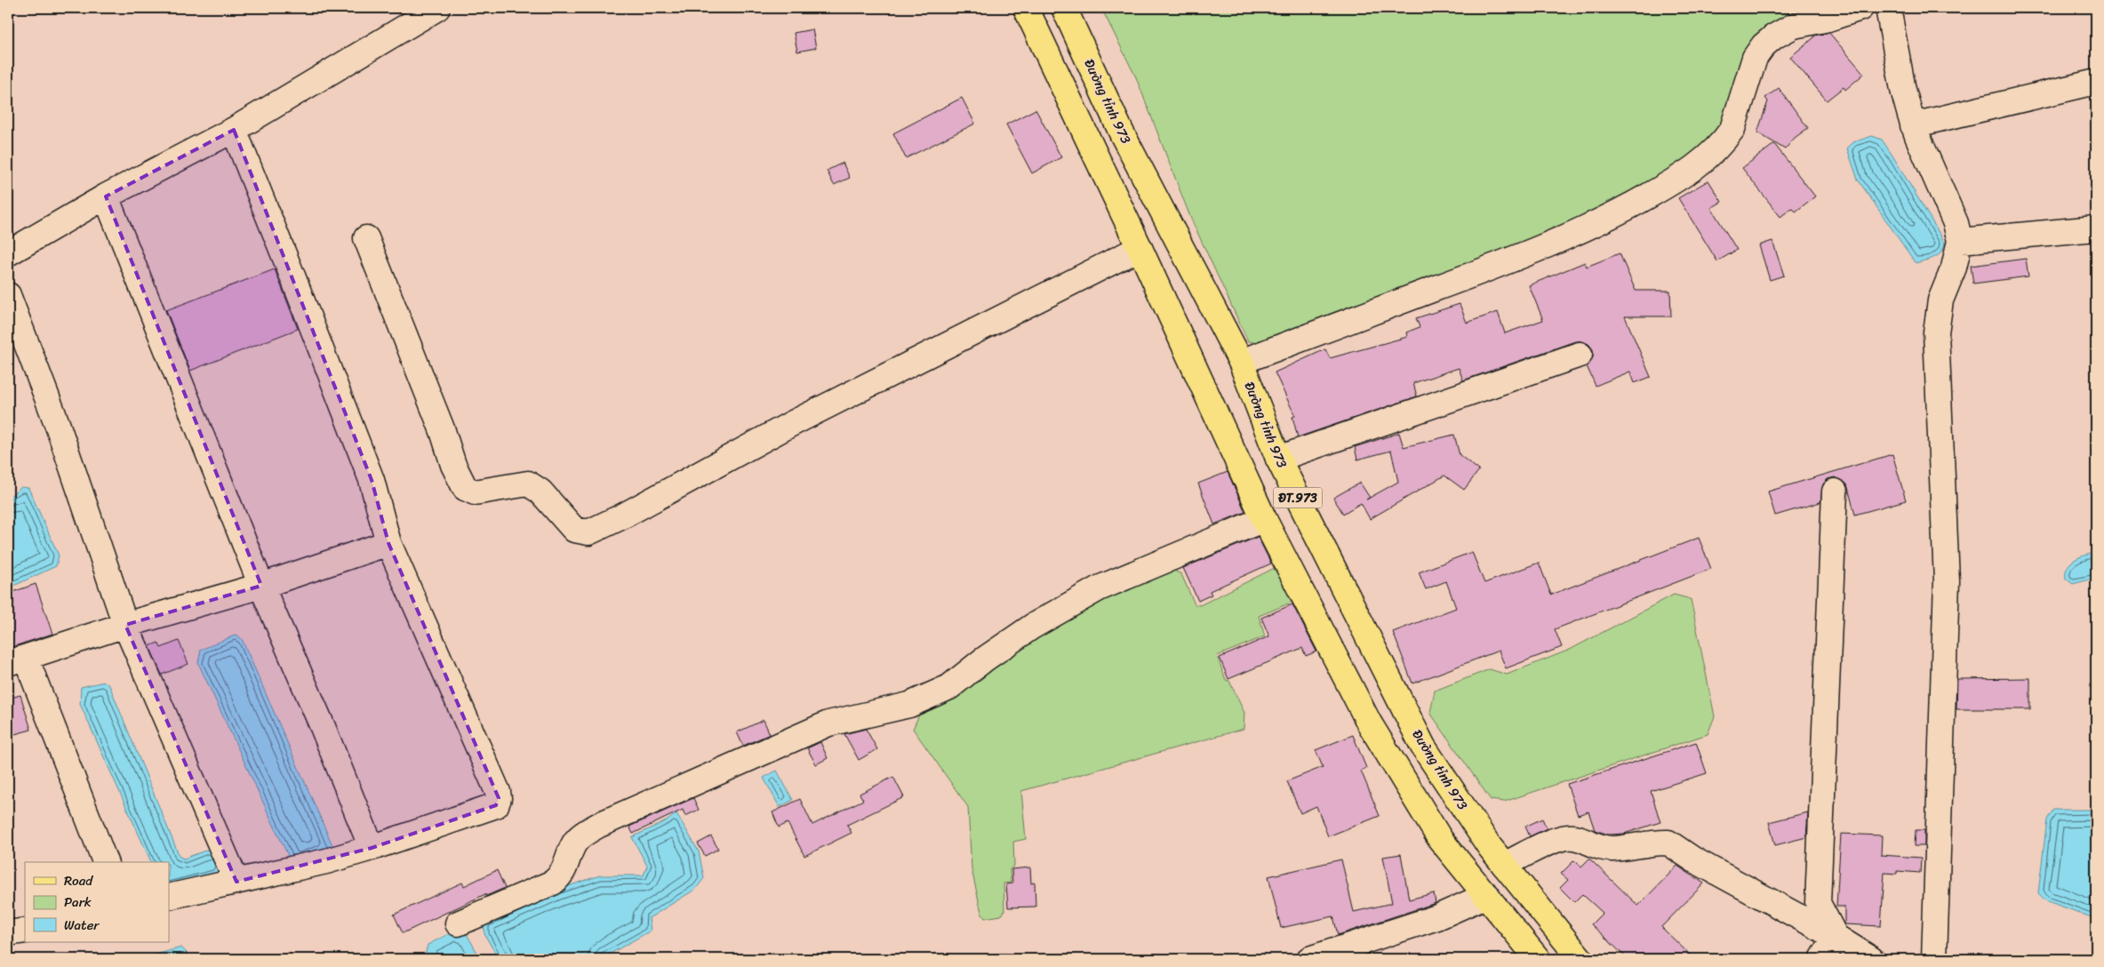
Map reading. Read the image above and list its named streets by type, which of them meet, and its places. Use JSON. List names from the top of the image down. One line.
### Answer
{"streets":{"main road":["Đường tỉnh 973","ĐT.973"]},"legend":["Road","Park","Water"]}
